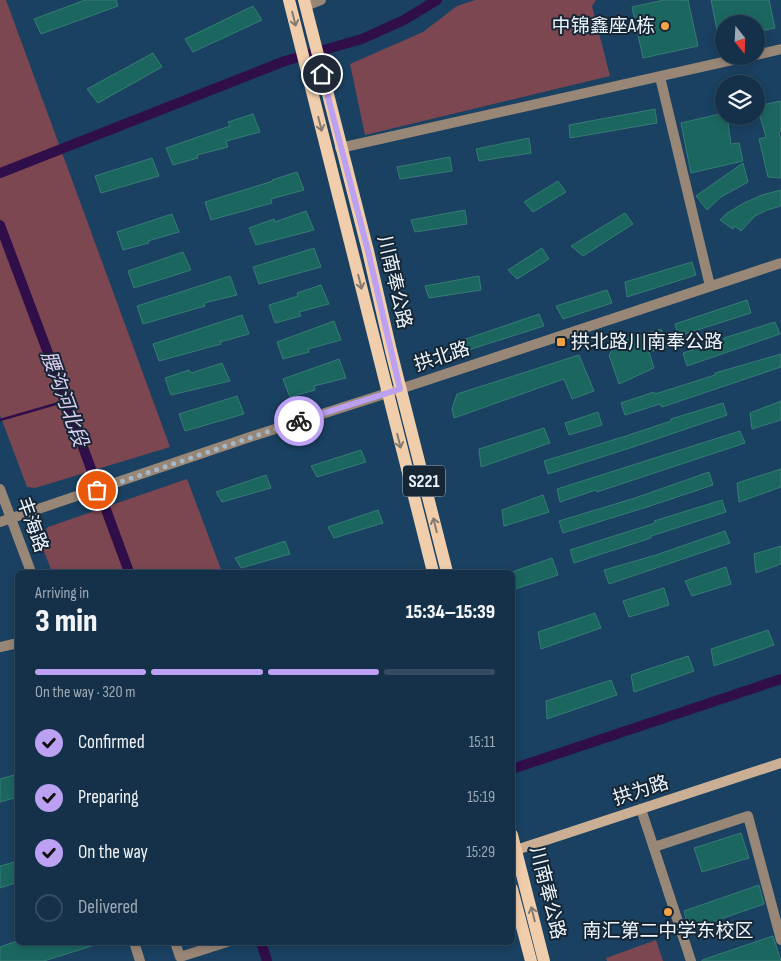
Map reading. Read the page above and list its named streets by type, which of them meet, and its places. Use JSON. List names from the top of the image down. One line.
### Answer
{"streets":{"main road":["川南奉公路","S221","拱为路"],"street":["拱北路","丰海路"]},"crossings":[["川南奉公路","拱北路"],["拱北路","丰海路"]],"water":["腰沟河北段"],"places":{"other":["中锦鑫座A栋","南汇第二中学东校区"],"transit":["拱北路川南奉公路"]},"north":"bottom","page":{"heading":["3 min","Arriving in","15:34–15:39"],"bar":"On the way · 320 m","list":[["Confirmed","15:11"],["Preparing","15:19"],["On the way","15:29"],"Delivered"]}}
